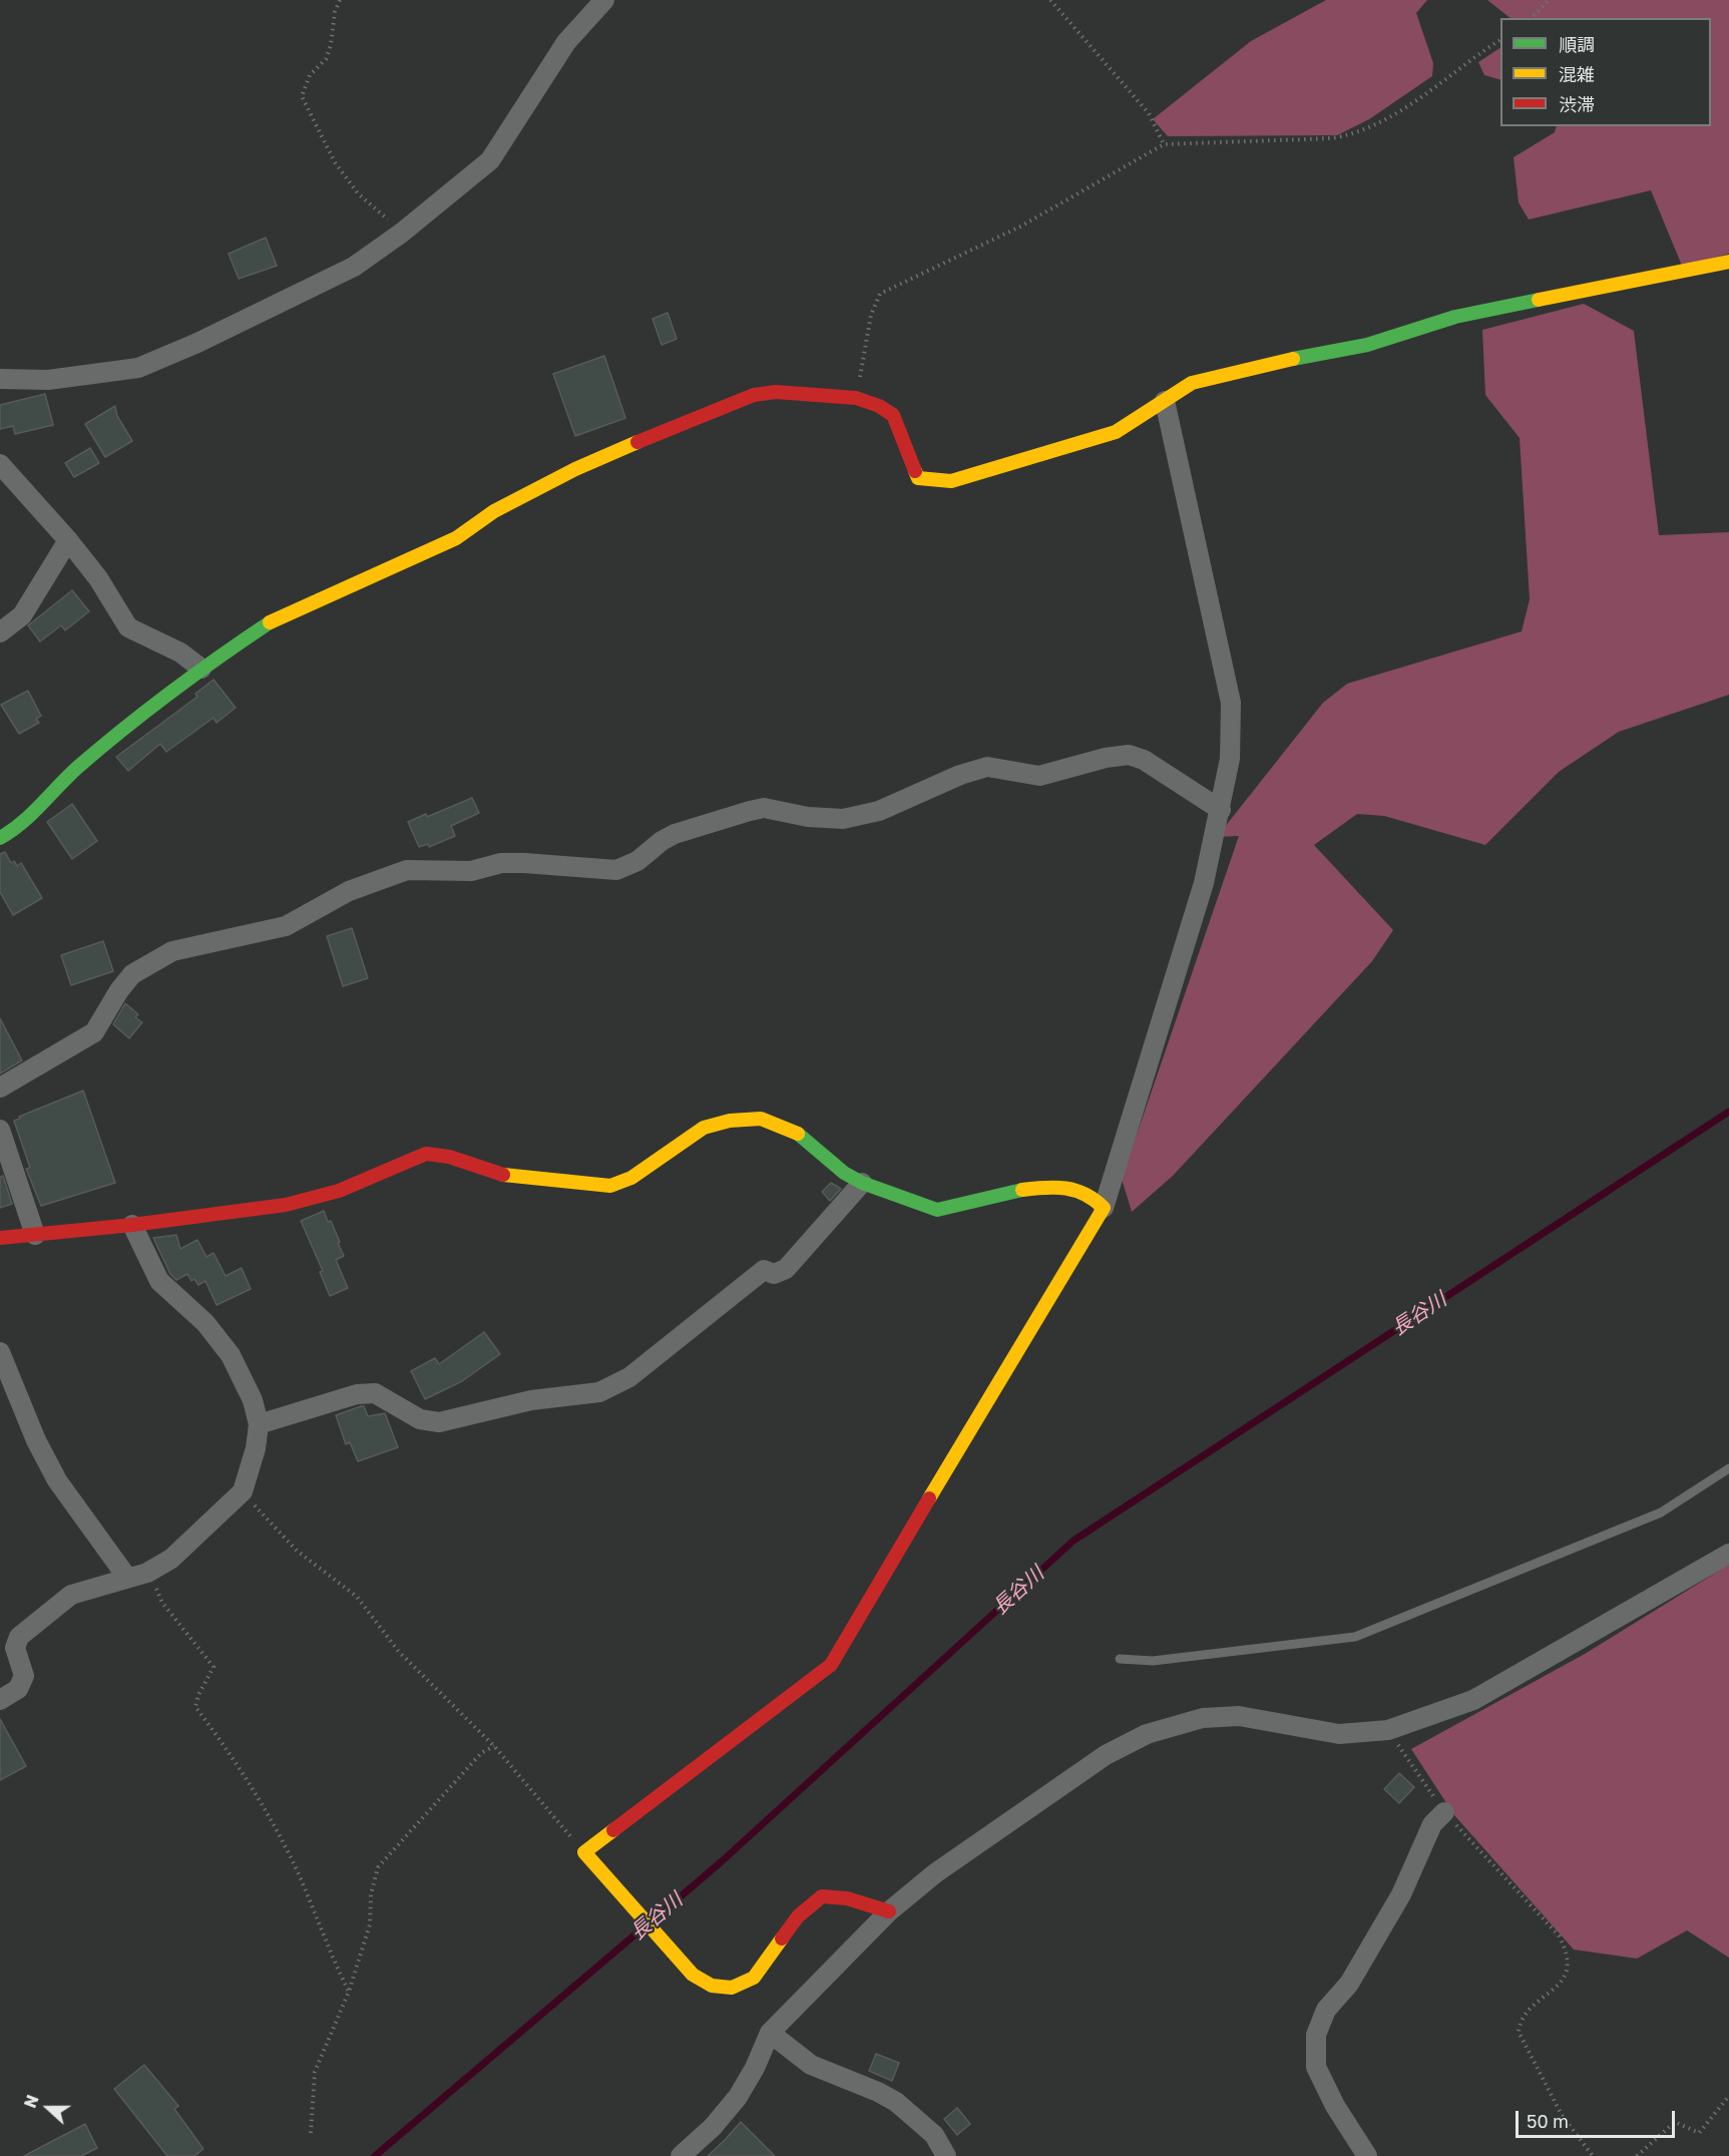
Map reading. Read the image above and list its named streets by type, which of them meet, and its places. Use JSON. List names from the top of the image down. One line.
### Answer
{"water":["長谷川"],"legend":["順調","混雑","渋滞"],"scale_bar":"50 m","north":"left"}
